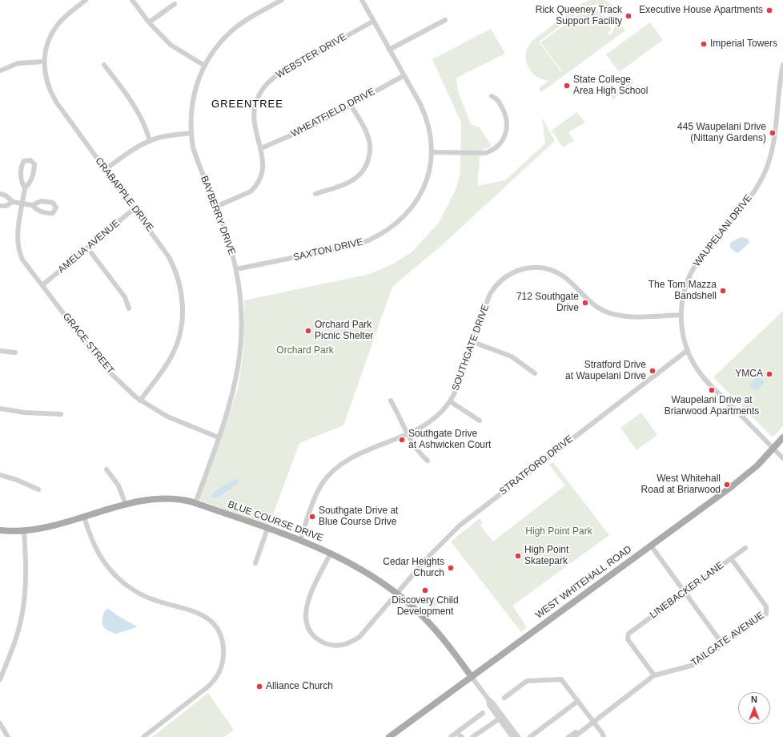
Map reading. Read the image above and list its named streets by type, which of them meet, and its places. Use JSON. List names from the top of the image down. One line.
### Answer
{"streets":{"main road":["BLUE COURSE DRIVE","WEST WHITEHALL ROAD"],"street":["WEBSTER DRIVE","WHEATFIELD DRIVE","CRABAPPLE DRIVE","BAYBERRY DRIVE","WAUPELANI DRIVE","AMELIA AVENUE","SAXTON DRIVE","GRACE STREET","SOUTHGATE DRIVE","STRATFORD DRIVE","LINEBACKER LANE","TAILGATE AVENUE"]},"crossings":[["WEBSTER DRIVE","WHEATFIELD DRIVE"],["WEBSTER DRIVE","BAYBERRY DRIVE"],["WEBSTER DRIVE","SAXTON DRIVE"],["WHEATFIELD DRIVE","SAXTON DRIVE"],["CRABAPPLE DRIVE","AMELIA AVENUE"],["CRABAPPLE DRIVE","GRACE STREET"],["BAYBERRY DRIVE","SAXTON DRIVE"],["BAYBERRY DRIVE","GRACE STREET"],["BAYBERRY DRIVE","BLUE COURSE DRIVE"],["WAUPELANI DRIVE","SOUTHGATE DRIVE"],["WAUPELANI DRIVE","STRATFORD DRIVE"],["WAUPELANI DRIVE","WEST WHITEHALL ROAD"],["AMELIA AVENUE","GRACE STREET"],["SOUTHGATE DRIVE","BLUE COURSE DRIVE"],["STRATFORD DRIVE","BLUE COURSE DRIVE"],["BLUE COURSE DRIVE","WEST WHITEHALL ROAD"],["LINEBACKER LANE","TAILGATE AVENUE"]],"districts":["GREENTREE"],"parks":["Orchard Park","High Point Park"],"places":["Executive House Apartments","Rick Queeney Track Support Facility","Imperial Towers","State College Area High School","445 Waupelani Drive (Nittany Gardens)","The Tom Mazza Bandshell","712 Southgate Drive","Orchard Park Picnic Shelter","Stratford Drive at Waupelani Drive","YMCA","Waupelani Drive at Briarwood Apartments","Southgate Drive at Ashwicken Court","West Whitehall Road at Briarwood","Southgate Drive at Blue Course Drive","High Point Skatepark","Cedar Heights Church","Discovery Child Development","Alliance Church"],"north":"top"}
